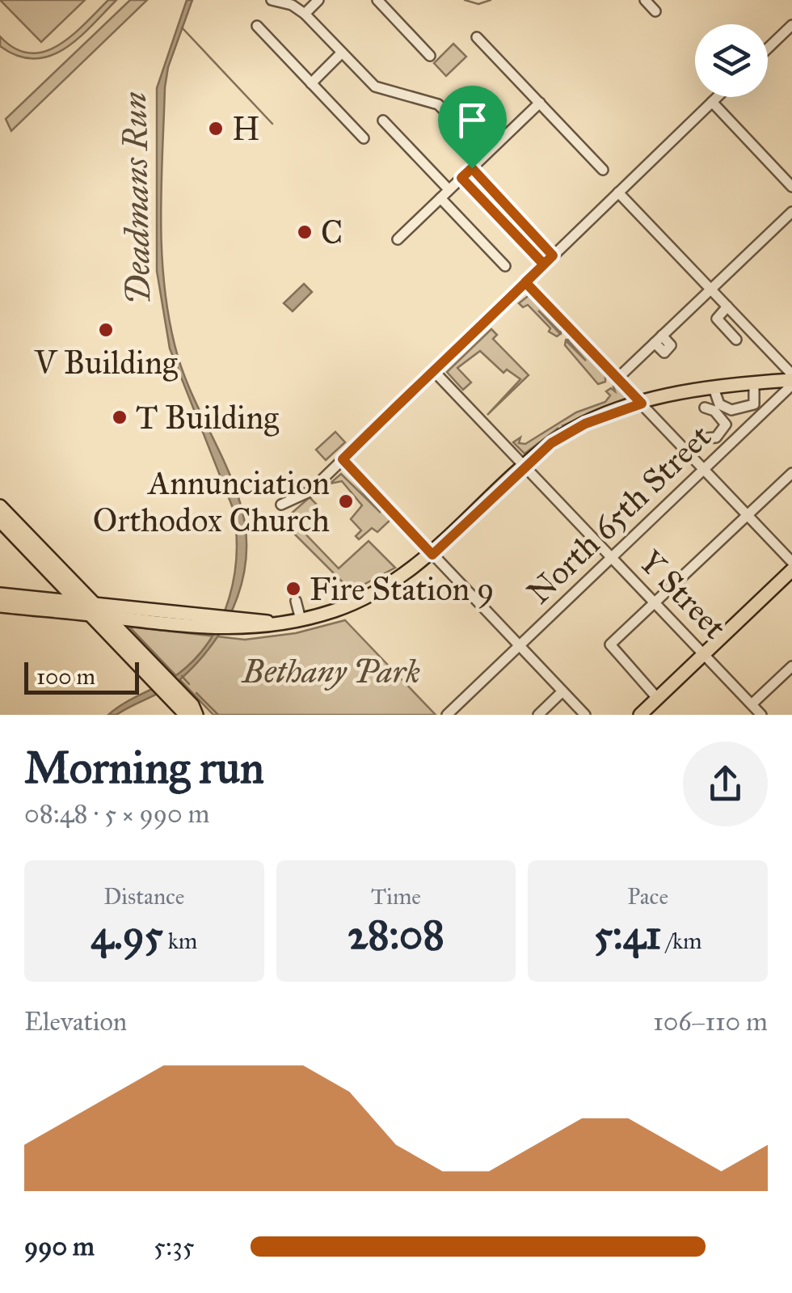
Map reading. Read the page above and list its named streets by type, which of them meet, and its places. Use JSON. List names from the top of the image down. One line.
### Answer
{"streets":{"street":["North 65th Street","Y Street"]},"crossings":[["North 65th Street","Y Street"]],"water":["Deadmans Run"],"parks":["Bethany Park"],"places":["H","C","V Building","T Building","Annunciation Orthodox Church","Fire Station 9"],"scale_bar":"100 m","page":{"scale":"100 m","heading":["Morning run","08:48 · 5 × 990 m"],"stats":[["Distance","4.95 km"],["Time","28:08"],["Pace","5:41 /km"]],"chart":["Elevation","106–110 m"],"list":[{"name":"990 m","note":"5:35"}]}}
